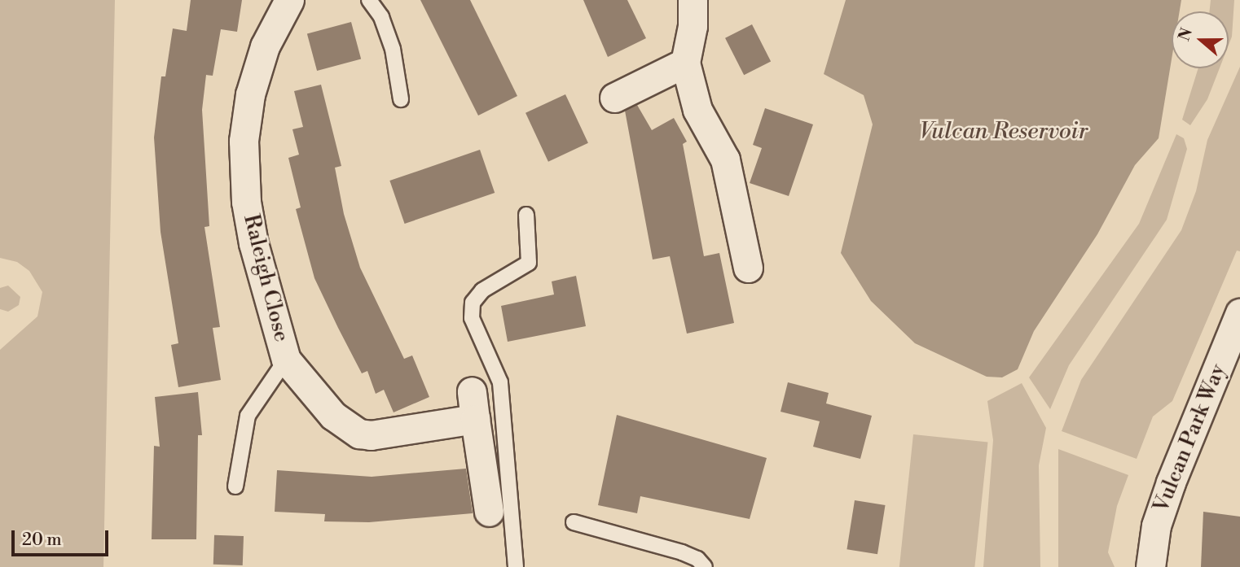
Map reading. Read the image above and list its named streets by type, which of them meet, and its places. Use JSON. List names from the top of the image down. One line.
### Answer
{"streets":{"street":["Raleigh Close","Vulcan Park Way"]},"water":["Vulcan Reservoir"],"scale_bar":"20 m","north":"left"}
